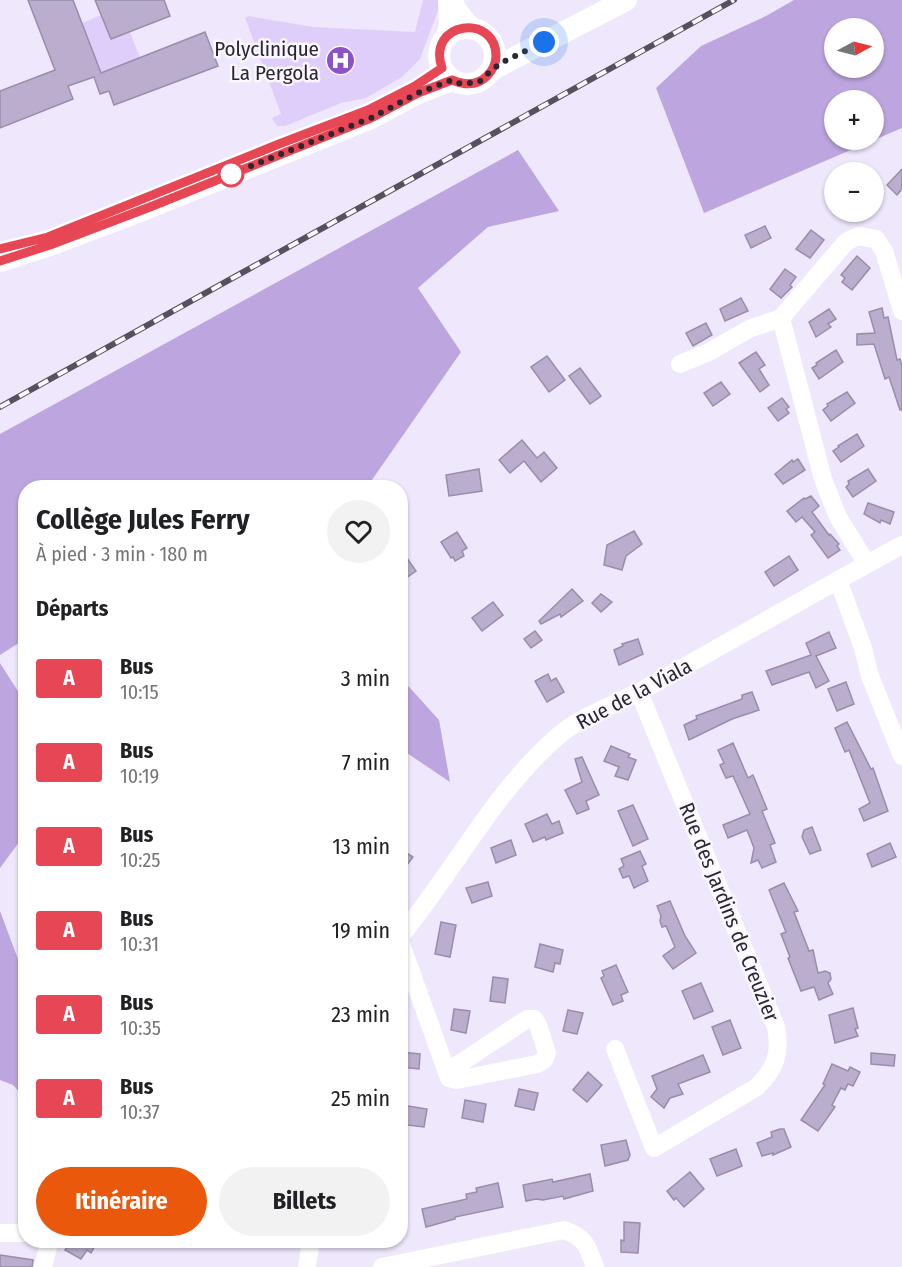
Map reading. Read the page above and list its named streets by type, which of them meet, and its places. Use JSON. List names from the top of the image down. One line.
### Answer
{"streets":{"street":["Rue de la Viala","Rue des Jardins de Creuzier"]},"crossings":[["Rue de la Viala","Rue des Jardins de Creuzier"]],"places":{"hospital":["Polyclinique La Pergola"]},"lines":["bus line A"],"north":"right","page":{"map_buttons":["+","−"],"heading":[["Collège Jules Ferry","À pied · 3 min · 180 m"],"Départs"],"list":[{"mark":"A","name":"Bus","note":"10:15","value":"3 min"},{"mark":"A","name":"Bus","note":"10:19","value":"7 min"},{"mark":"A","name":"Bus","note":"10:25","value":"13 min"},{"mark":"A","name":"Bus","note":"10:31","value":"19 min"},{"mark":"A","name":"Bus","note":"10:35","value":"23 min"},{"mark":"A","name":"Bus","note":"10:37","value":"25 min"}],"buttons":["Itinéraire","Billets"]}}
